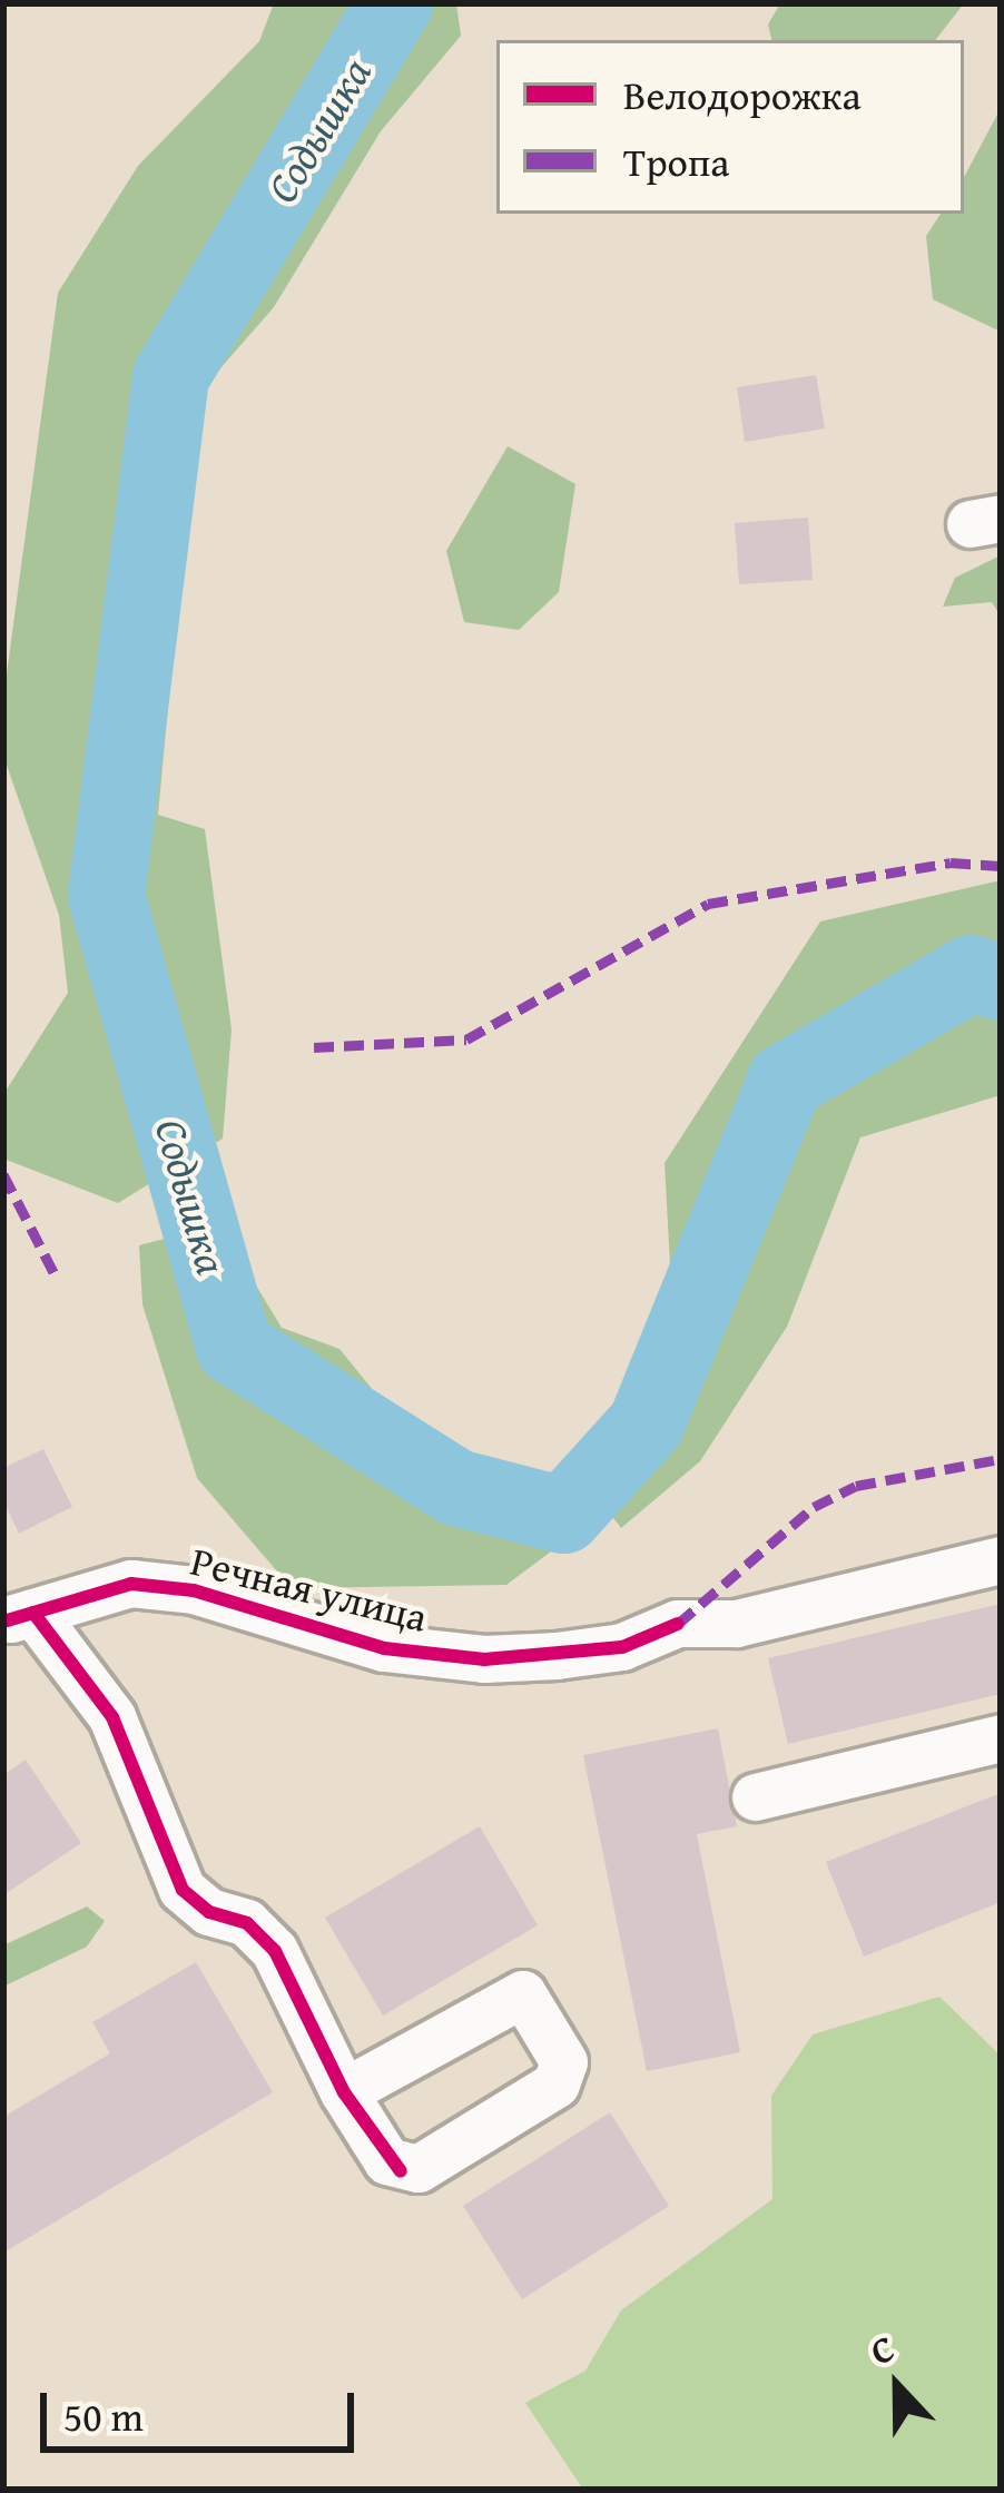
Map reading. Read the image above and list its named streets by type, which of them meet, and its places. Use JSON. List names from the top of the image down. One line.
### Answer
{"streets":{"street":["Речная улица"]},"water":["Содышка"],"legend":["Велодорожка","Тропа"],"scale_bar":"50 m","north":"top"}
